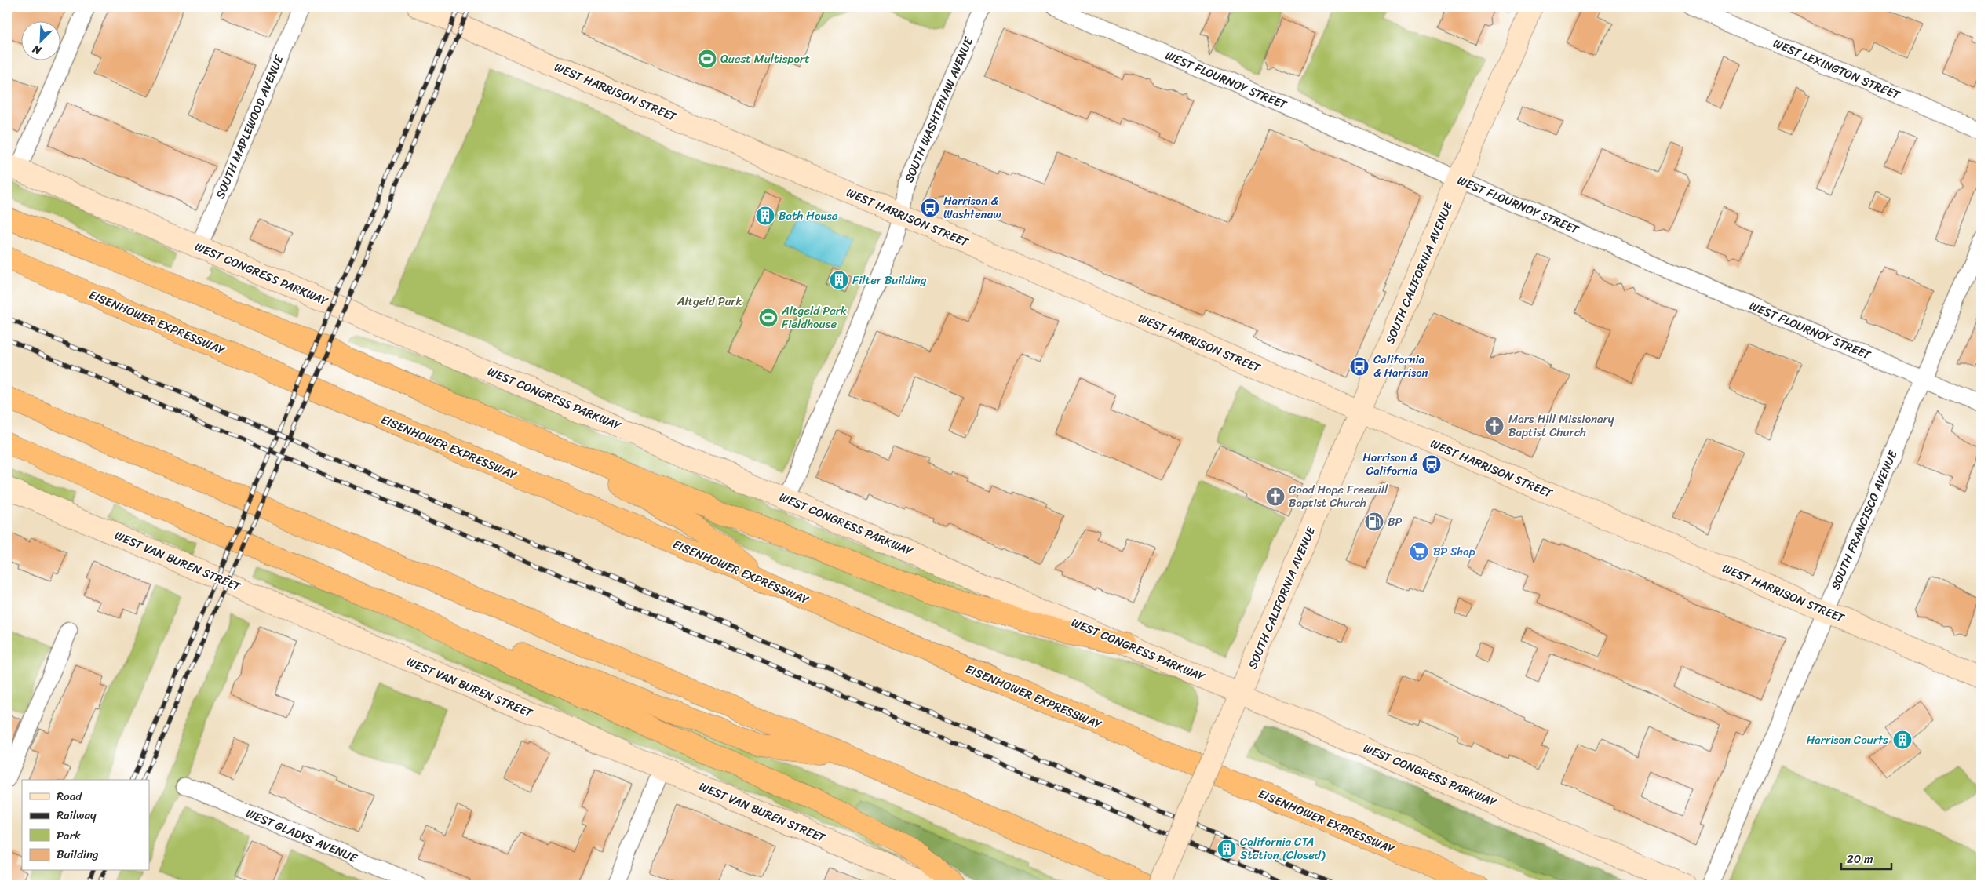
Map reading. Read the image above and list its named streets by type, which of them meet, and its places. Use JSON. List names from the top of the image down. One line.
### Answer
{"streets":{"highway":["EISENHOWER EXPRESSWAY"],"street":["WEST LEXINGTON STREET","WEST FLOURNOY STREET","WEST HARRISON STREET","SOUTH WASHTENAW AVENUE","SOUTH MAPLEWOOD AVENUE","SOUTH CALIFORNIA AVENUE","WEST CONGRESS PARKWAY","SOUTH FRANCISCO AVENUE","WEST VAN BUREN STREET","WEST GLADYS AVENUE"]},"crossings":[["WEST FLOURNOY STREET","SOUTH CALIFORNIA AVENUE"],["WEST FLOURNOY STREET","SOUTH FRANCISCO AVENUE"],["WEST HARRISON STREET","SOUTH WASHTENAW AVENUE"],["WEST HARRISON STREET","SOUTH CALIFORNIA AVENUE"],["WEST HARRISON STREET","SOUTH FRANCISCO AVENUE"],["SOUTH WASHTENAW AVENUE","WEST CONGRESS PARKWAY"],["SOUTH MAPLEWOOD AVENUE","WEST CONGRESS PARKWAY"],["SOUTH CALIFORNIA AVENUE","WEST CONGRESS PARKWAY"]],"parks":["Altgeld Park"],"places":{"sports":["Quest Multisport","Altgeld Park Fieldhouse"],"bus stop":["Harrison & Washtenaw","California & Harrison","Harrison & California"],"building":["Bath House","Filter Building","Harrison Courts","California CTA Station (Closed)"],"church":["Mars Hill Missionary Baptist Church","Good Hope Freewill Baptist Church"],"fuel station":["BP"],"supermarket":["BP Shop"]},"legend":["Road","Railway","Park","Building"],"scale_bar":"20 m","north":"bottom left"}
